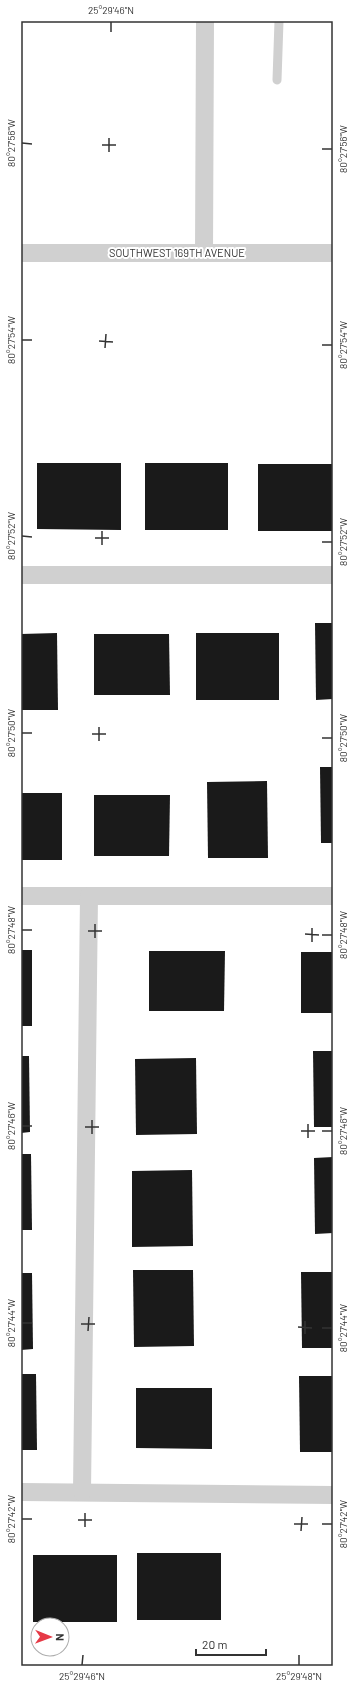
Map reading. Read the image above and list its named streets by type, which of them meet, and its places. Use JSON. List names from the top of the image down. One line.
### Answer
{"streets":{"street":["SOUTHWEST 169TH AVENUE"]},"scale_bar":"20 m","north":"right","coordinates":["25°29'46\"N","80°27'56\"W","80°27'54\"W","80°27'52\"W","80°27'50\"W","80°27'48\"W","80°27'46\"W","80°27'44\"W","80°27'42\"W","25°29'48\"N"]}
